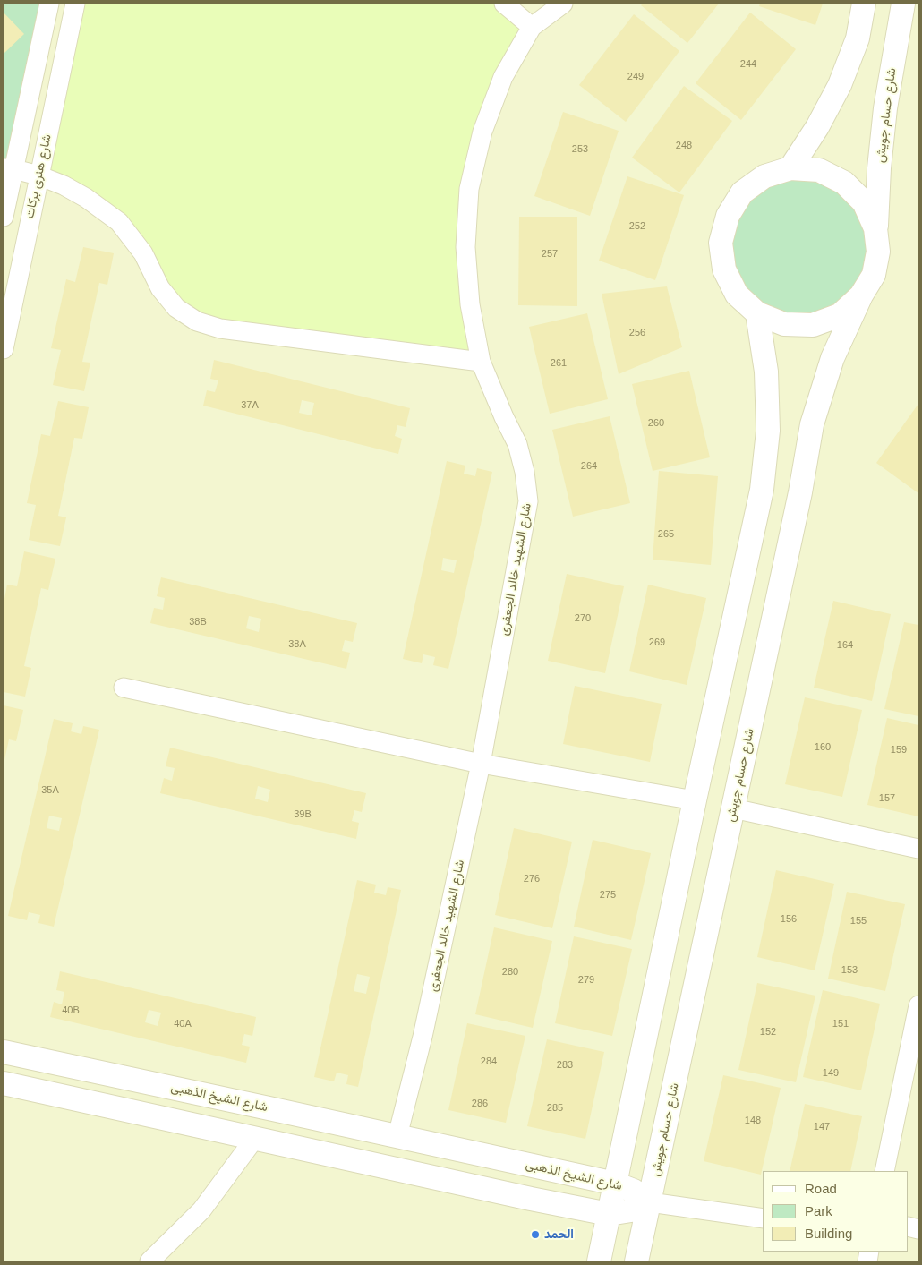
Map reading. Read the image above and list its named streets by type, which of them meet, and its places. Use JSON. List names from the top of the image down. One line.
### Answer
{"streets":{"street":["شارع حسام جويش","شارع هنرى بركات","شارع الشهيد خالد الجعفرى","شارع الشيخ الذهبى"]},"crossings":[["شارع حسام جويش","شارع الشيخ الذهبى"],["شارع الشهيد خالد الجعفرى","شارع الشيخ الذهبى"]],"places":["الحمد"],"house_numbers":["244","249","248","253","252","257","256","261","37A","260","264","265","270","38B","269","38A","164","160","159","35A","157","39B","276","275","156","155","153","280","279","40B","40A","151","152","284","283","149","286","285","148","147"],"legend":["Road","Park","Building"]}
